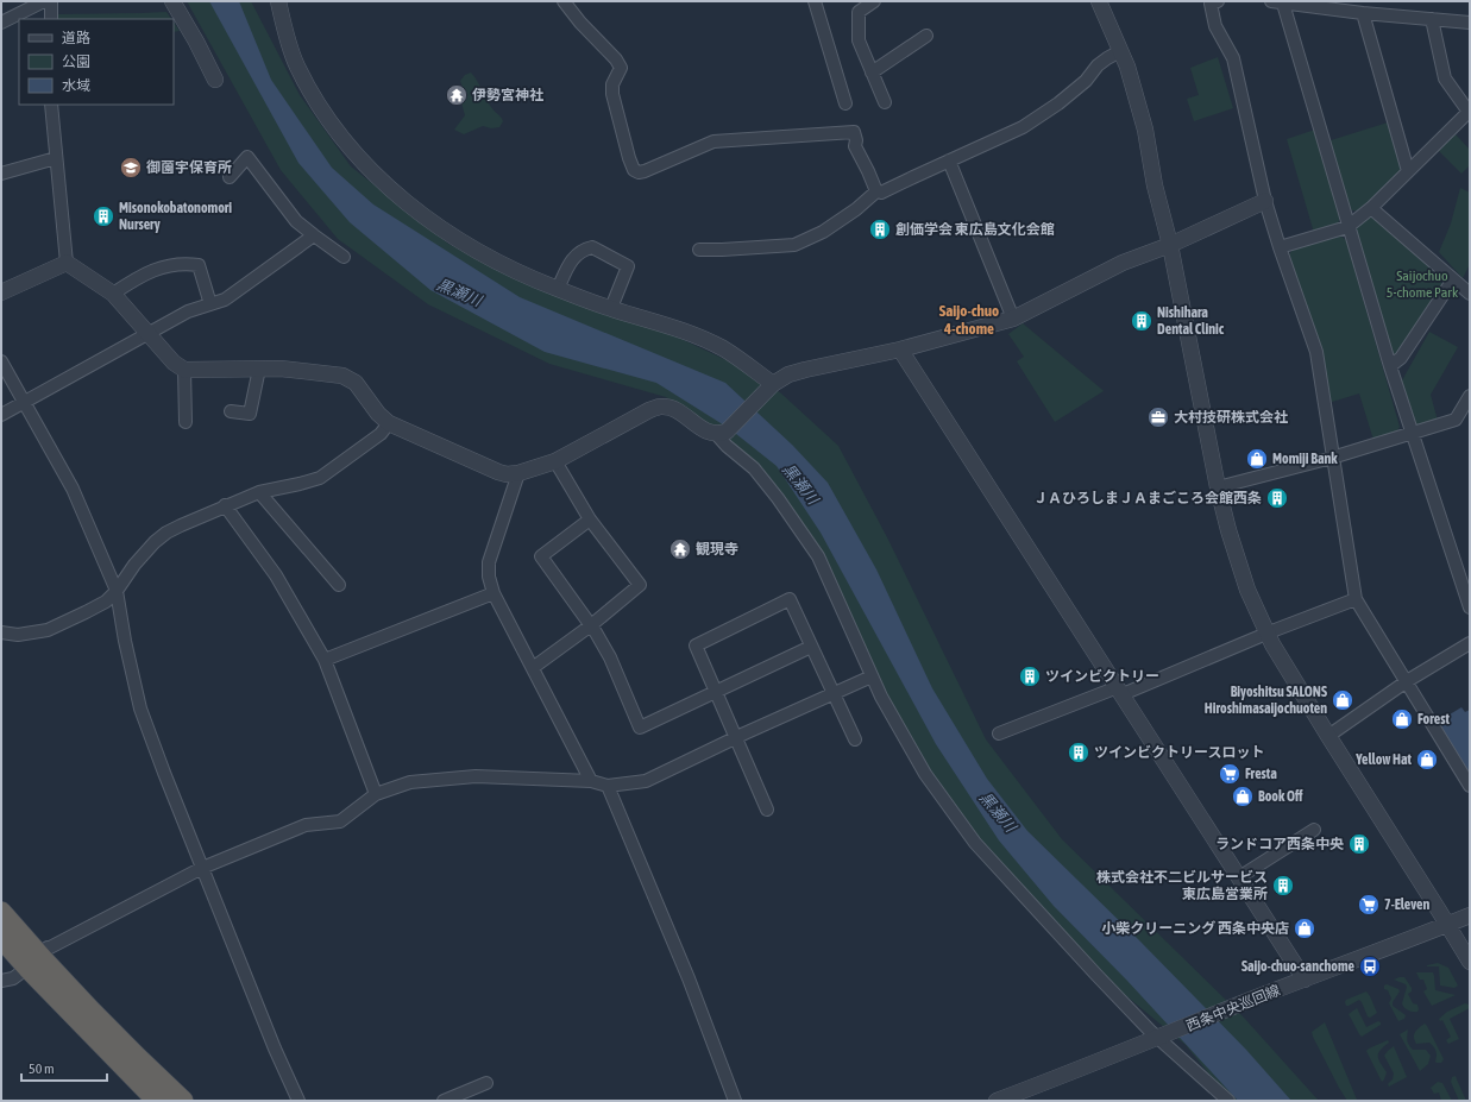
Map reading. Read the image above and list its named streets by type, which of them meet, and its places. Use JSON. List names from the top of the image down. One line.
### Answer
{"streets":{"street":["西条中央巡回線"]},"districts":["Saijo-chuo 4-chome"],"water":["黒瀬川"],"parks":["Saijochuo 5-chome Park"],"places":{"temple":["伊勢宮神社","観現寺"],"school or university":["御薗宇保育所"],"building":["Misonokobatonomori Nursery","創価学会 東広島文化会館","Nishihara Dental Clinic","ＪＡひろしまＪＡまごころ会館西条","ツインビクトリー","ツインビクトリースロット","ランドコア西条中央","株式会社不二ビルサービス 東広島営業所"],"office":["大村技研株式会社"],"shop":["Momiji Bank","Biyoshitsu SALONS Hiroshimasaijochuoten","Forest","Yellow Hat","Book Off","小柴クリーニング 西条中央店"],"supermarket":["Fresta","7-Eleven"],"bus stop":["Saijo-chuo-sanchome"]},"legend":["道路","公園","水域"],"scale_bar":"50 m"}
